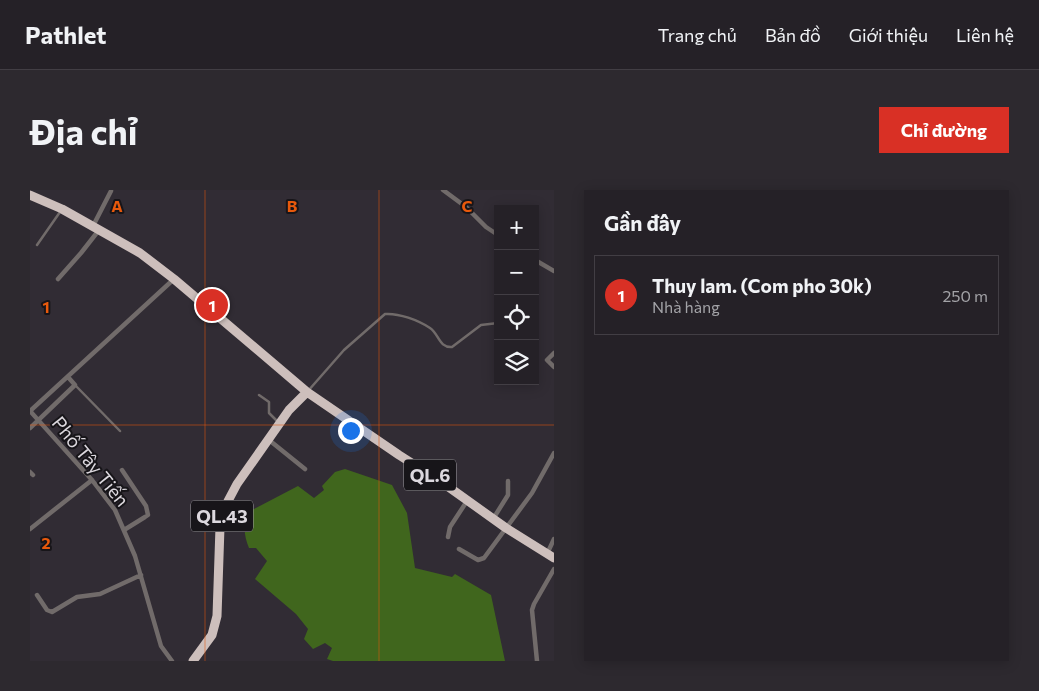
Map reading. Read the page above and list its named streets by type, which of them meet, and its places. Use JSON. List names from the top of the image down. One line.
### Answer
{"streets":{"highway":["QL.6","QL.43"],"street":["Phố Tây Tiến"]},"crossings":[["Phố Tây Tiến","QL.6"],["QL.6","QL.43"]],"page":{"header":"Pathlet","nav":["Trang chủ","Bản đồ","Giới thiệu","Liên hệ"],"buttons":"Chỉ đường","title":"Địa chỉ","heading":"Gần đây","map_buttons":["+","−"],"list":[{"mark":"1","name":"Thuy lam. (Com pho 30k)","note":"Nhà hàng","value":"250 m"}],"pins":"1"},"grid":{"columns":["A","B","C"],"rows":["1","2"]}}
